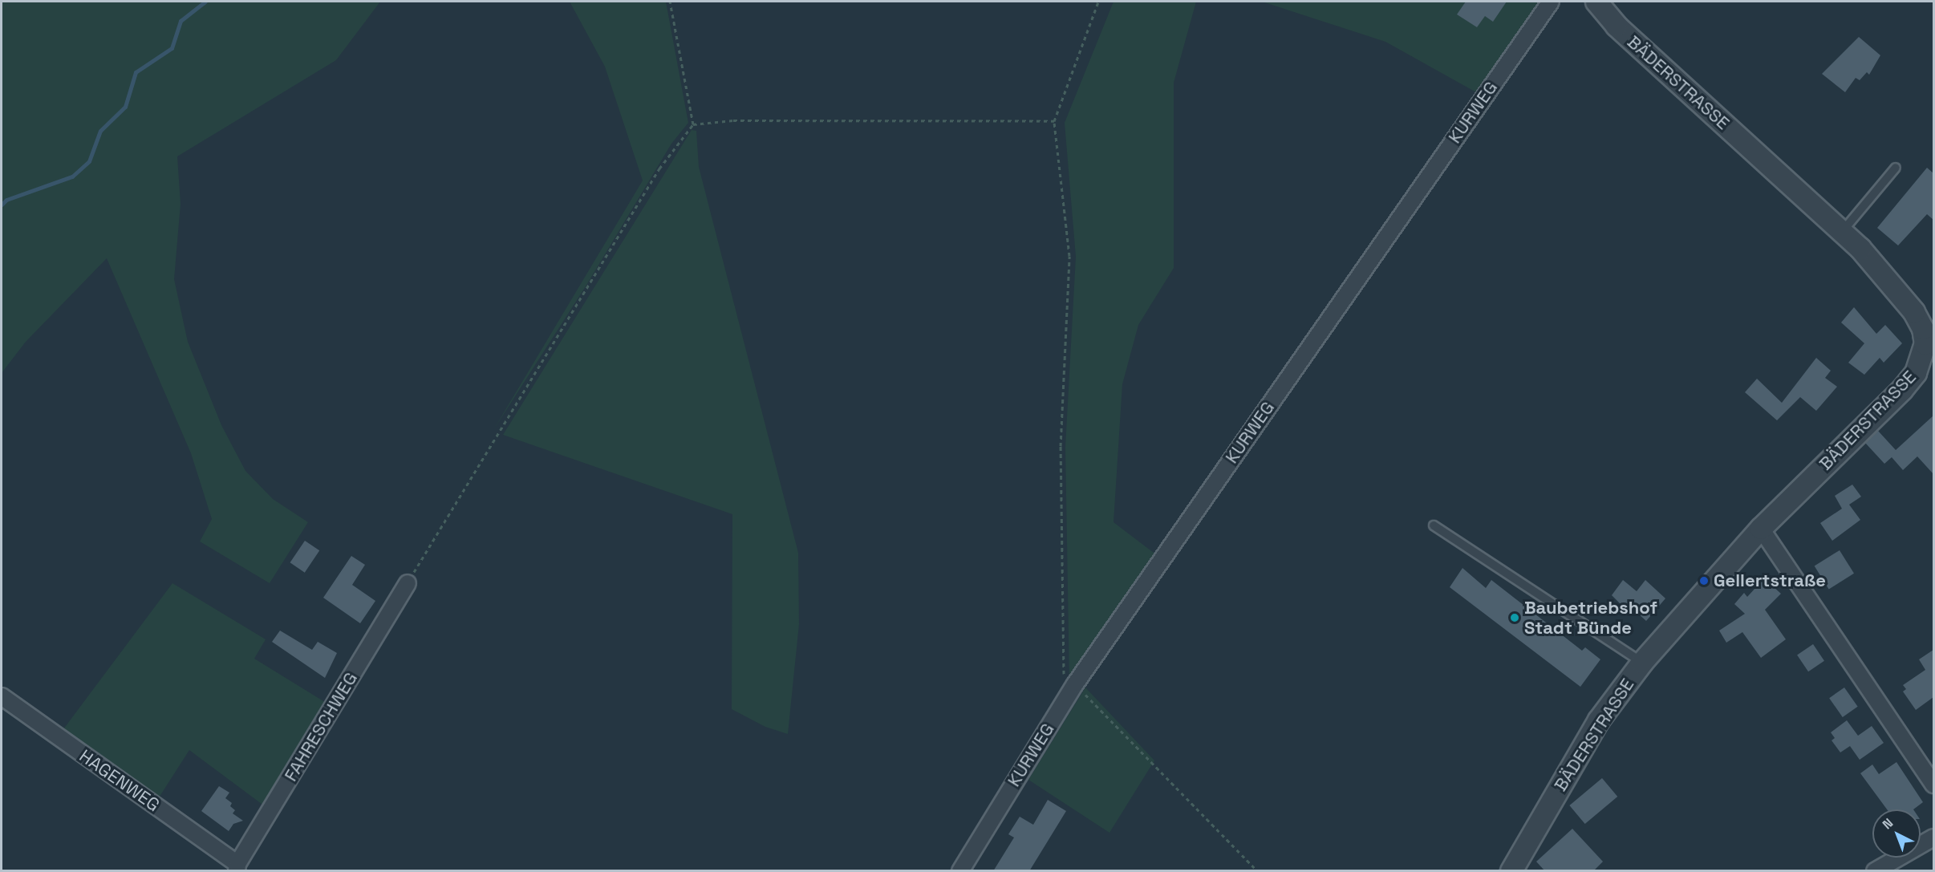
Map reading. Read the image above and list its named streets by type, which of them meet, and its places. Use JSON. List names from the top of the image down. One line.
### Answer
{"streets":{"street":["BÄDERSTRASSE","KURWEG","FAHRESCHWEG","HAGENWEG"]},"crossings":[["FAHRESCHWEG","HAGENWEG"]],"places":["Gellertstraße","Baubetriebshof Stadt Bünde"],"north":"top left"}
